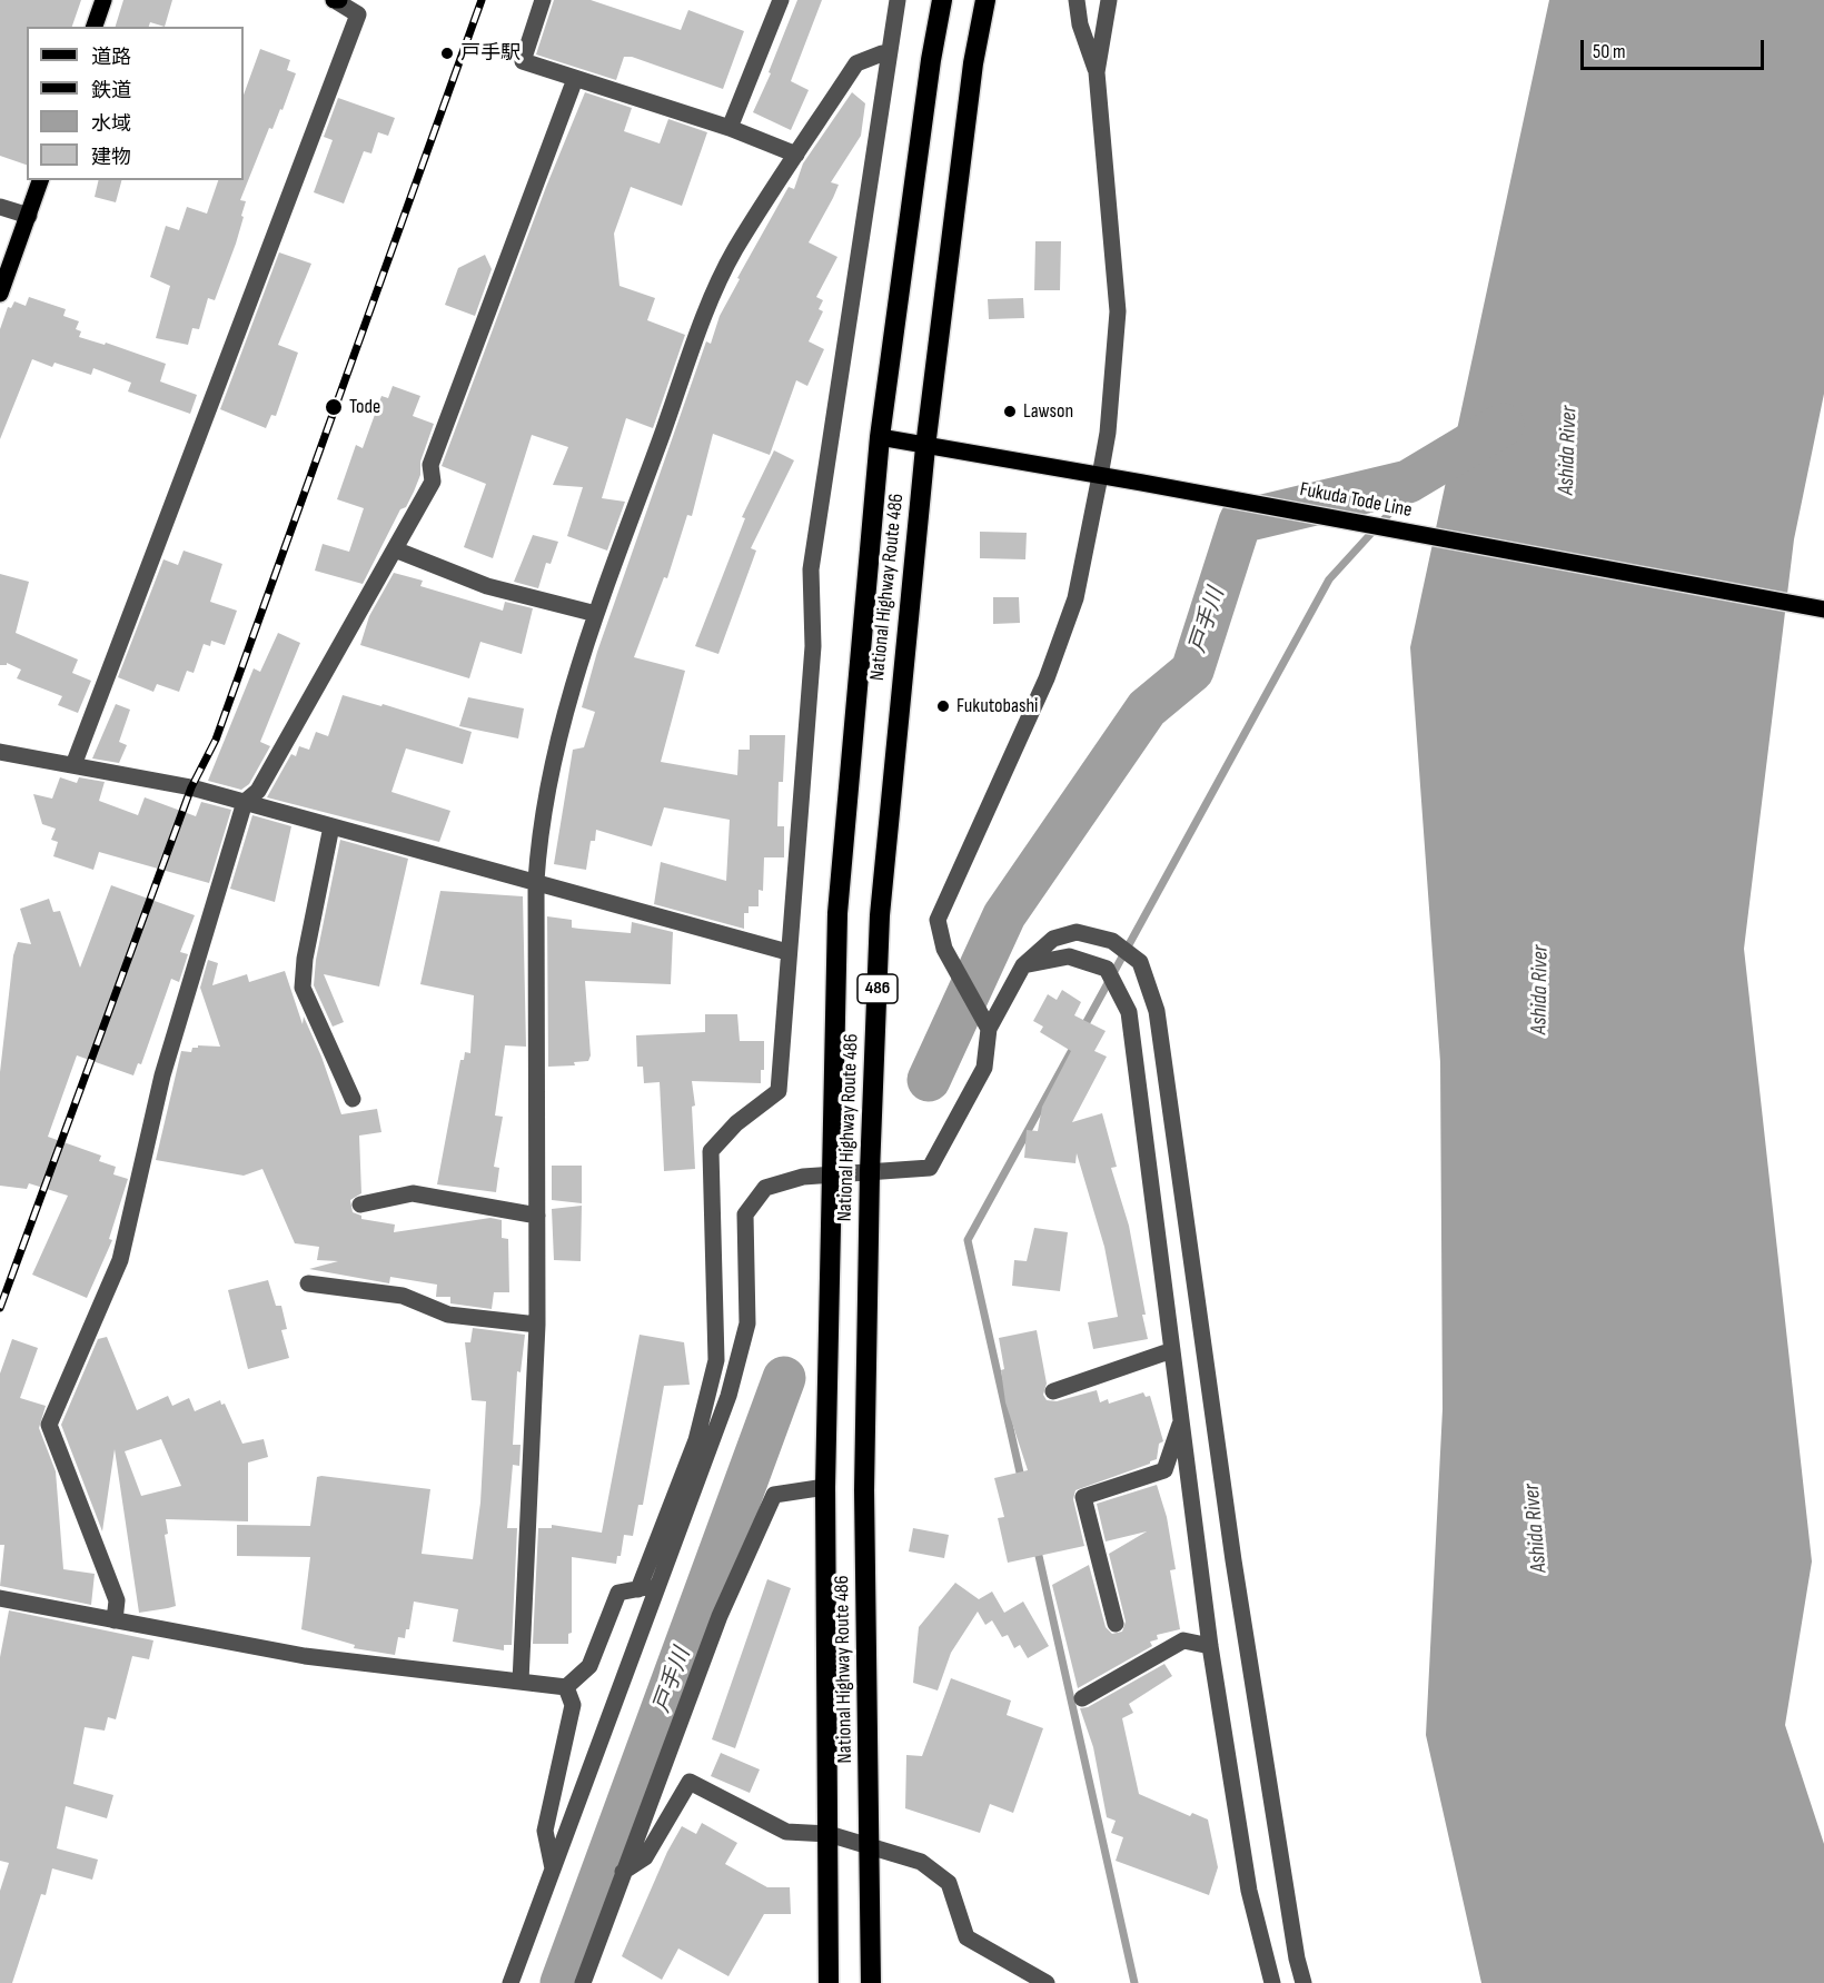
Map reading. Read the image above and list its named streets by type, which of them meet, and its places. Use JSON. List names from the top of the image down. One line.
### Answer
{"streets":{"highway":["National Highway Route 486","486"],"main road":["Fukuda Tode Line"]},"crossings":[["Fukuda Tode Line","National Highway Route 486"]],"water":["Ashida River","戸手川"],"places":["戸手駅","Tode","Lawson","Fukutobashi"],"legend":["道路","鉄道","水域","建物"],"scale_bar":"50 m"}
